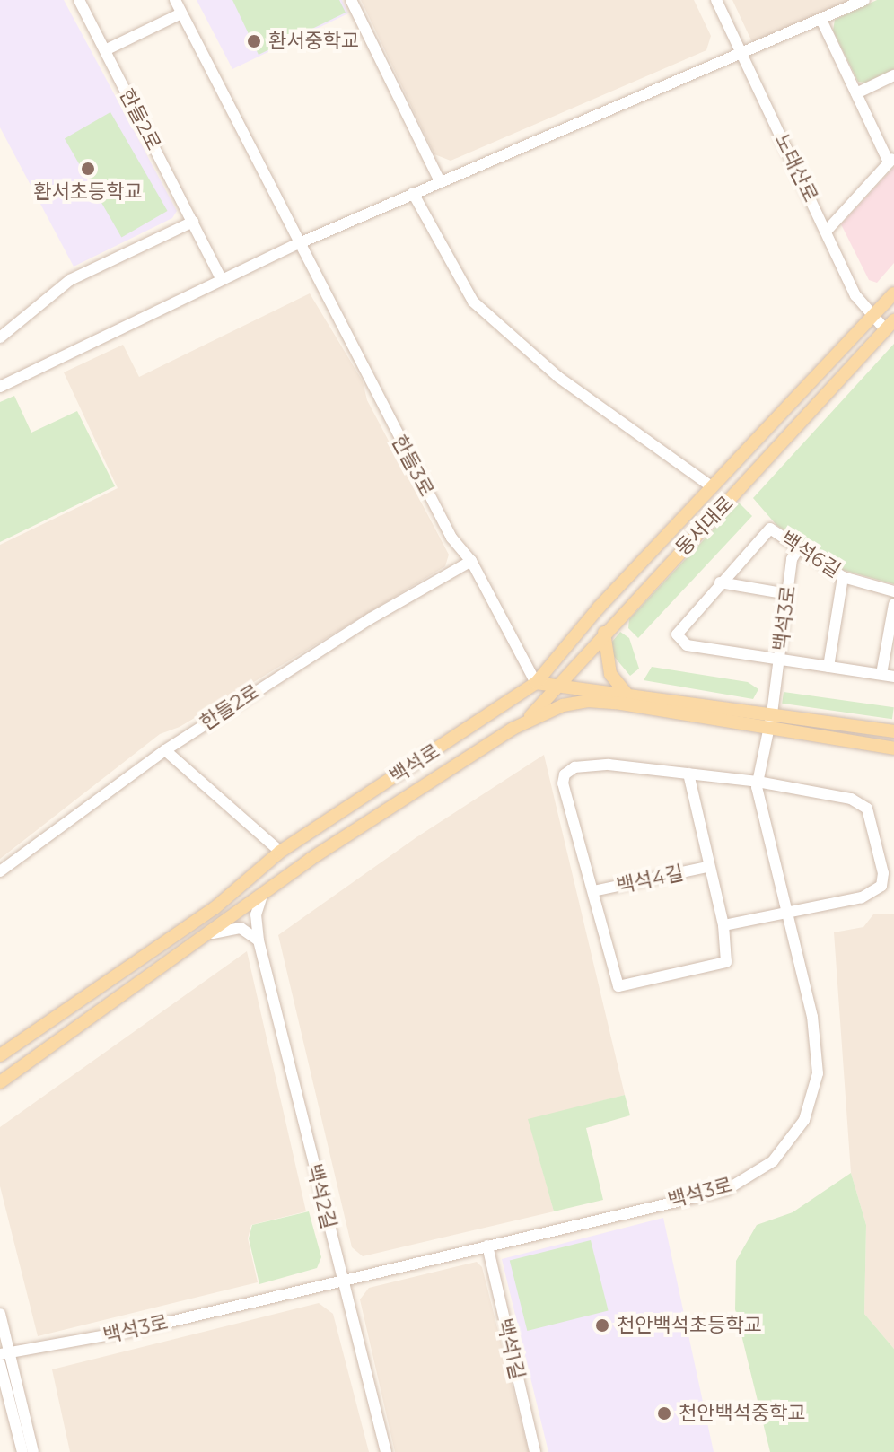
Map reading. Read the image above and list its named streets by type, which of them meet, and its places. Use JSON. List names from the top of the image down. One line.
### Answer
{"streets":{"main road":["동서대로","백석로"],"street":["한들2로","노태산로","한들3로","백석6길","백석3로","백석4길","백석2길","백석1길"]},"crossings":[["한들2로","한들3로"],["노태산로","동서대로"],["한들3로","동서대로"],["한들3로","백석로"],["동서대로","백석로"],["백석6길","백석3로"],["백석3로","백석로"],["백석3로","백석2길"],["백석3로","백석1길"],["백석로","백석2길"]],"places":["환서중학교","환서초등학교","천안백석초등학교","천안백석중학교"]}
